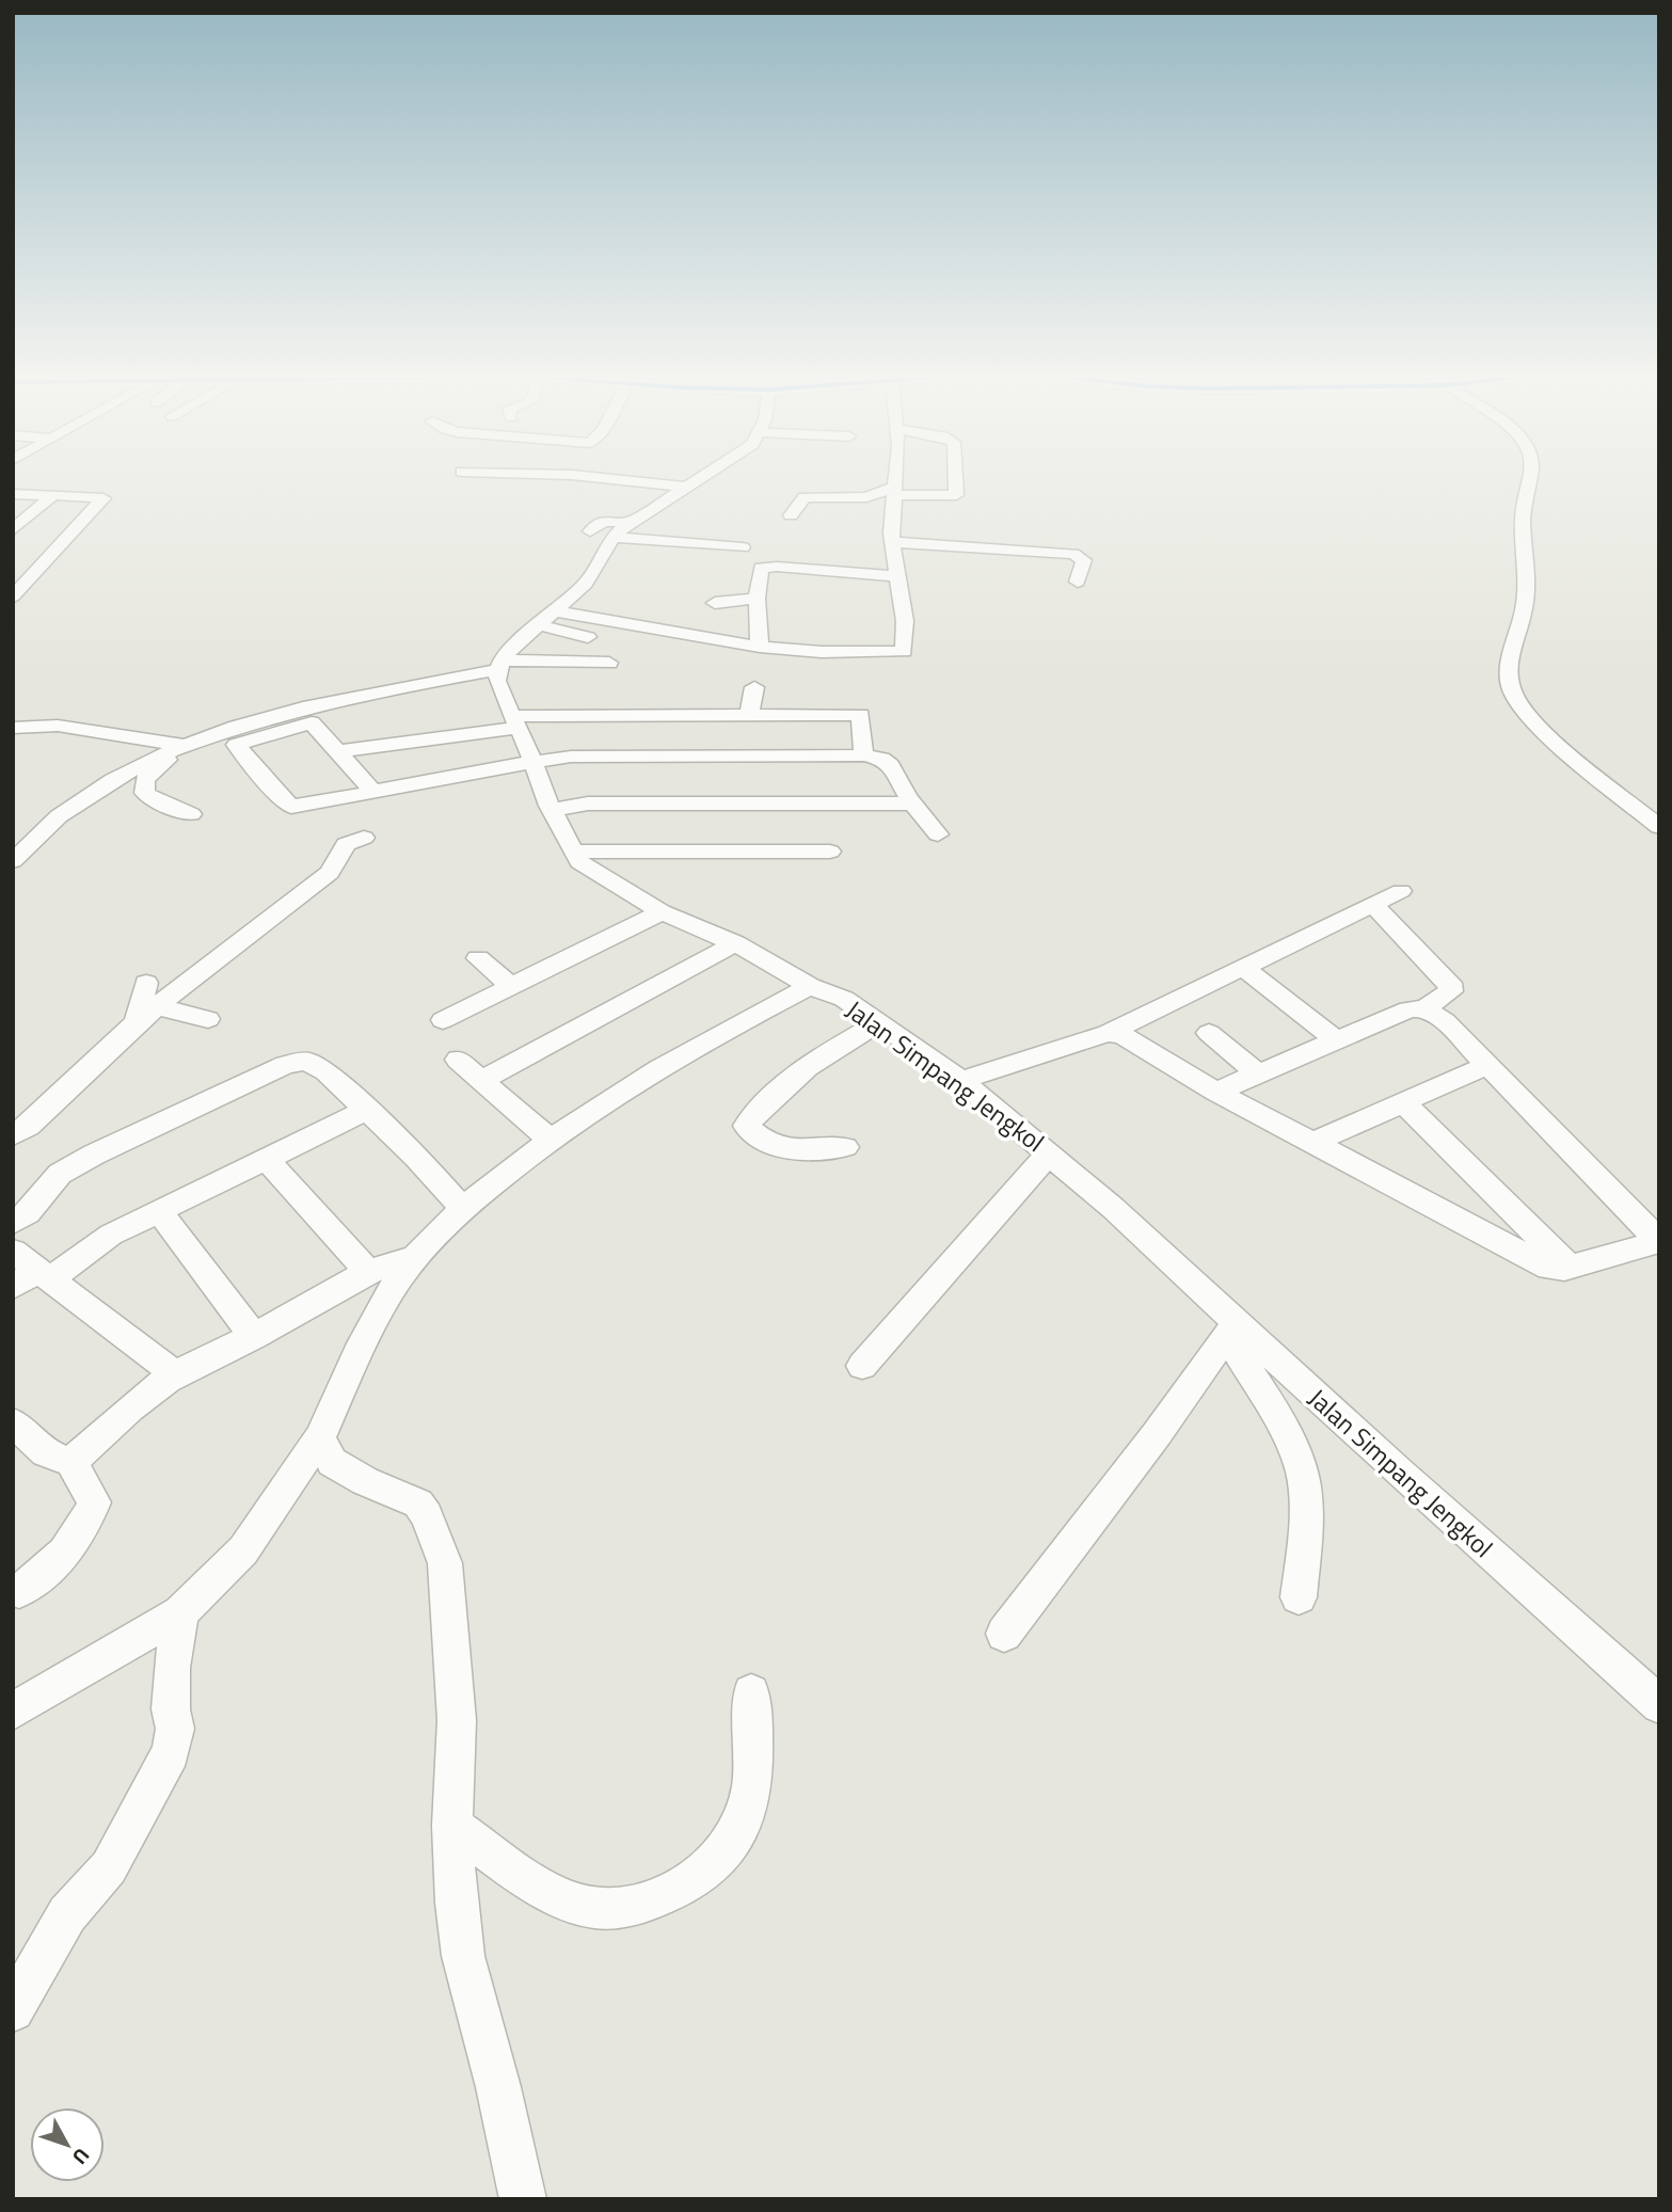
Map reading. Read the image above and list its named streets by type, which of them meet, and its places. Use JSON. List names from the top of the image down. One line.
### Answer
{"streets":{"street":["Jalan Simpang Jengkol"]},"north":"bottom right"}
